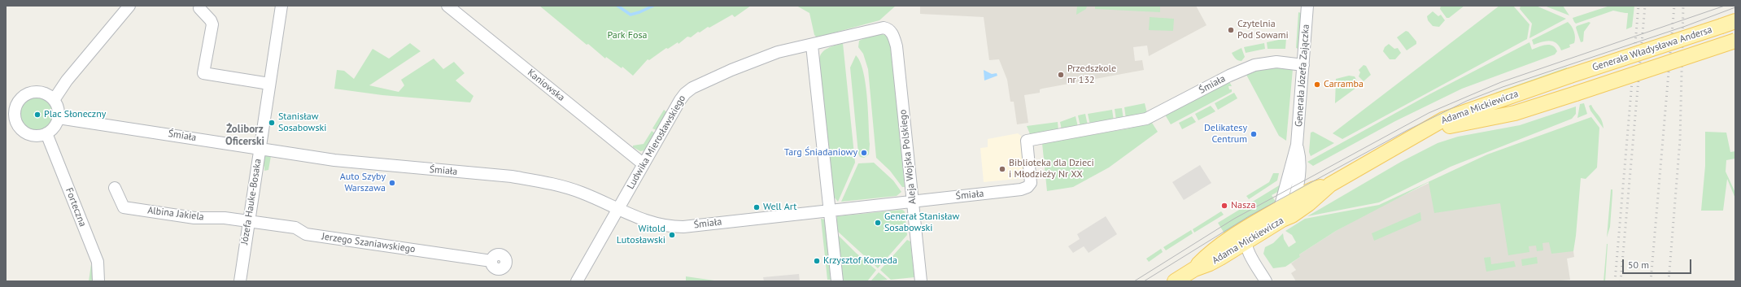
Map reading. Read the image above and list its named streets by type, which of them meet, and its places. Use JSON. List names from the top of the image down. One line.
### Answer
{"streets":{"main road":["Generała Władysława Andersa","Adama Mickiewicza"],"street":["Generała Józefa Zajączka","Śmiała","Kaniowska","Ludwika Mierosławskiego","Aleja Wojska Polskiego","Józefa Hauke-Bosaka","Forteczna","Albina Jakiela","Jerzego Szaniawskiego"]},"crossings":[["Generała Władysława Andersa","Adama Mickiewicza"],["Generała Józefa Zajączka","Śmiała"],["Generała Józefa Zajączka","Adama Mickiewicza"],["Śmiała","Ludwika Mierosławskiego"],["Śmiała","Aleja Wojska Polskiego"],["Śmiała","Józefa Hauke-Bosaka"],["Śmiała","Forteczna"],["Kaniowska","Ludwika Mierosławskiego"],["Ludwika Mierosławskiego","Aleja Wojska Polskiego"],["Józefa Hauke-Bosaka","Albina Jakiela"],["Józefa Hauke-Bosaka","Jerzego Szaniawskiego"],["Albina Jakiela","Jerzego Szaniawskiego"]],"districts":["Żoliborz Oficerski"],"parks":["Park Fosa"],"places":["Czytelnia Pod Sowami","Przedszkole nr 132","Carramba","Plac Słoneczny","Stanisław Sosabowski","Delikatesy Centrum","Targ Śniadaniowy","Biblioteka dla Dzieci i Młodzieży Nr XX","Auto Szyby Warszawa","Nasza","Well Art","Generał Stanisław Sosabowski","Witold Lutosławski","Krzysztof Komeda"],"scale_bar":"50 m"}
